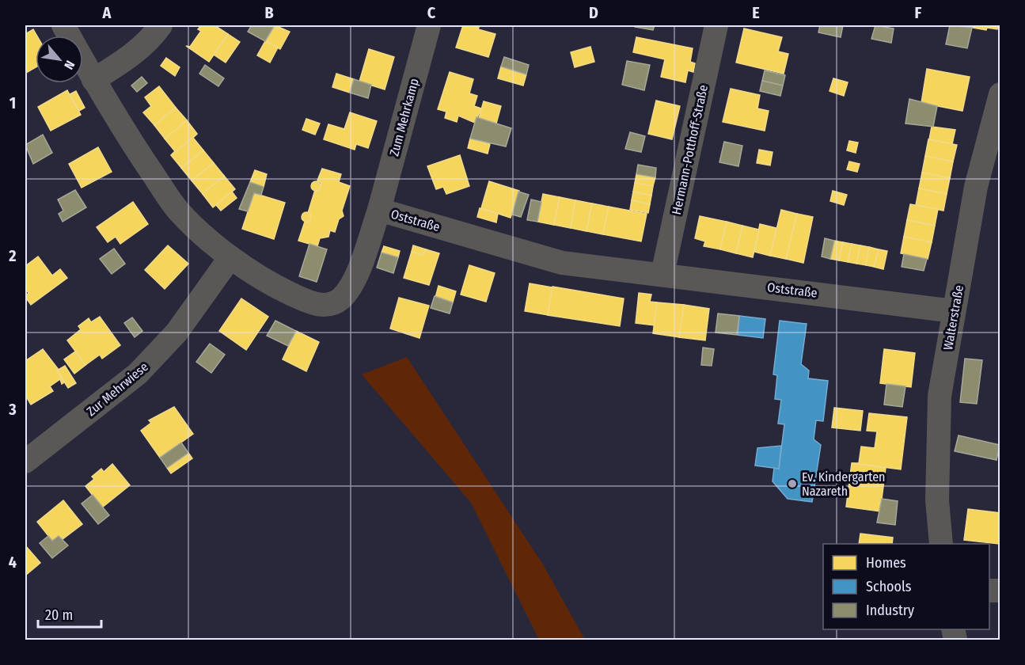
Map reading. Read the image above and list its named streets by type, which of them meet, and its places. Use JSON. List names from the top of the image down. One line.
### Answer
{"streets":{"street":["Zum Mehrkamp","Hermann-Potthoff-Straße","Oststraße","Walterstraße","Zur Mehrwiese"]},"crossings":[["Zum Mehrkamp","Oststraße"],["Hermann-Potthoff-Straße","Oststraße"],["Oststraße","Walterstraße"],["Oststraße","Zur Mehrwiese"]],"places":["Ev. Kindergarten Nazareth"],"legend":["Homes","Schools","Industry"],"scale_bar":"20 m","north":"bottom right","grid":{"columns":["A","B","C","D","E","F"],"rows":["1","2","3","4"]}}
